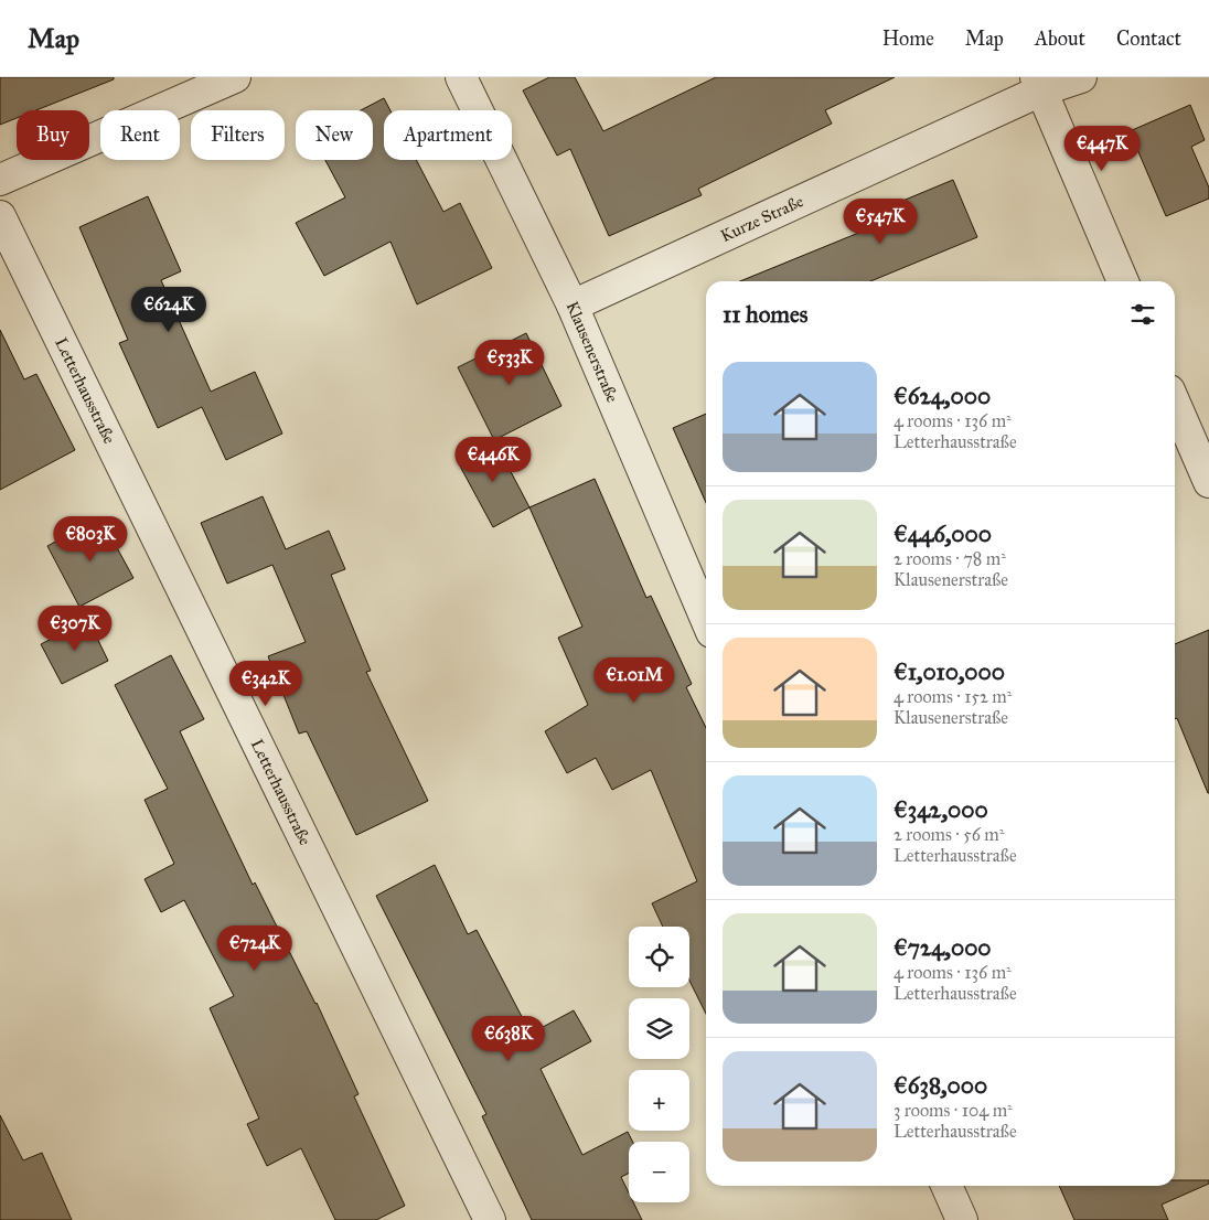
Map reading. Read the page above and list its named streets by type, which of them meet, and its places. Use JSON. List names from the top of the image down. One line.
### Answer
{"streets":{"street":["Kurze Straße","Klausenerstraße","Letterhausstraße"]},"crossings":[["Kurze Straße","Klausenerstraße"]],"page":{"header":"Map","nav":["Home","Map","About","Contact"],"chip":["Buy","Rent","Filters","New","Apartment"],"price":["€447K","€547K","€624K","€533K","€446K","€803K","€307K","€1.01M","€342K","€724K","€638K"],"heading":"11 homes","list":[{"name":"€624,000","note":"4 rooms · 136 m² · Letterhausstraße"},{"name":"€446,000","note":"2 rooms · 78 m² · Klausenerstraße"},{"name":"€1,010,000","note":"4 rooms · 152 m² · Klausenerstraße"},{"name":"€342,000","note":"2 rooms · 56 m² · Letterhausstraße"},{"name":"€724,000","note":"4 rooms · 136 m² · Letterhausstraße"},{"name":"€638,000","note":"3 rooms · 104 m² · Letterhausstraße"}],"map_buttons":["+","−"]}}
